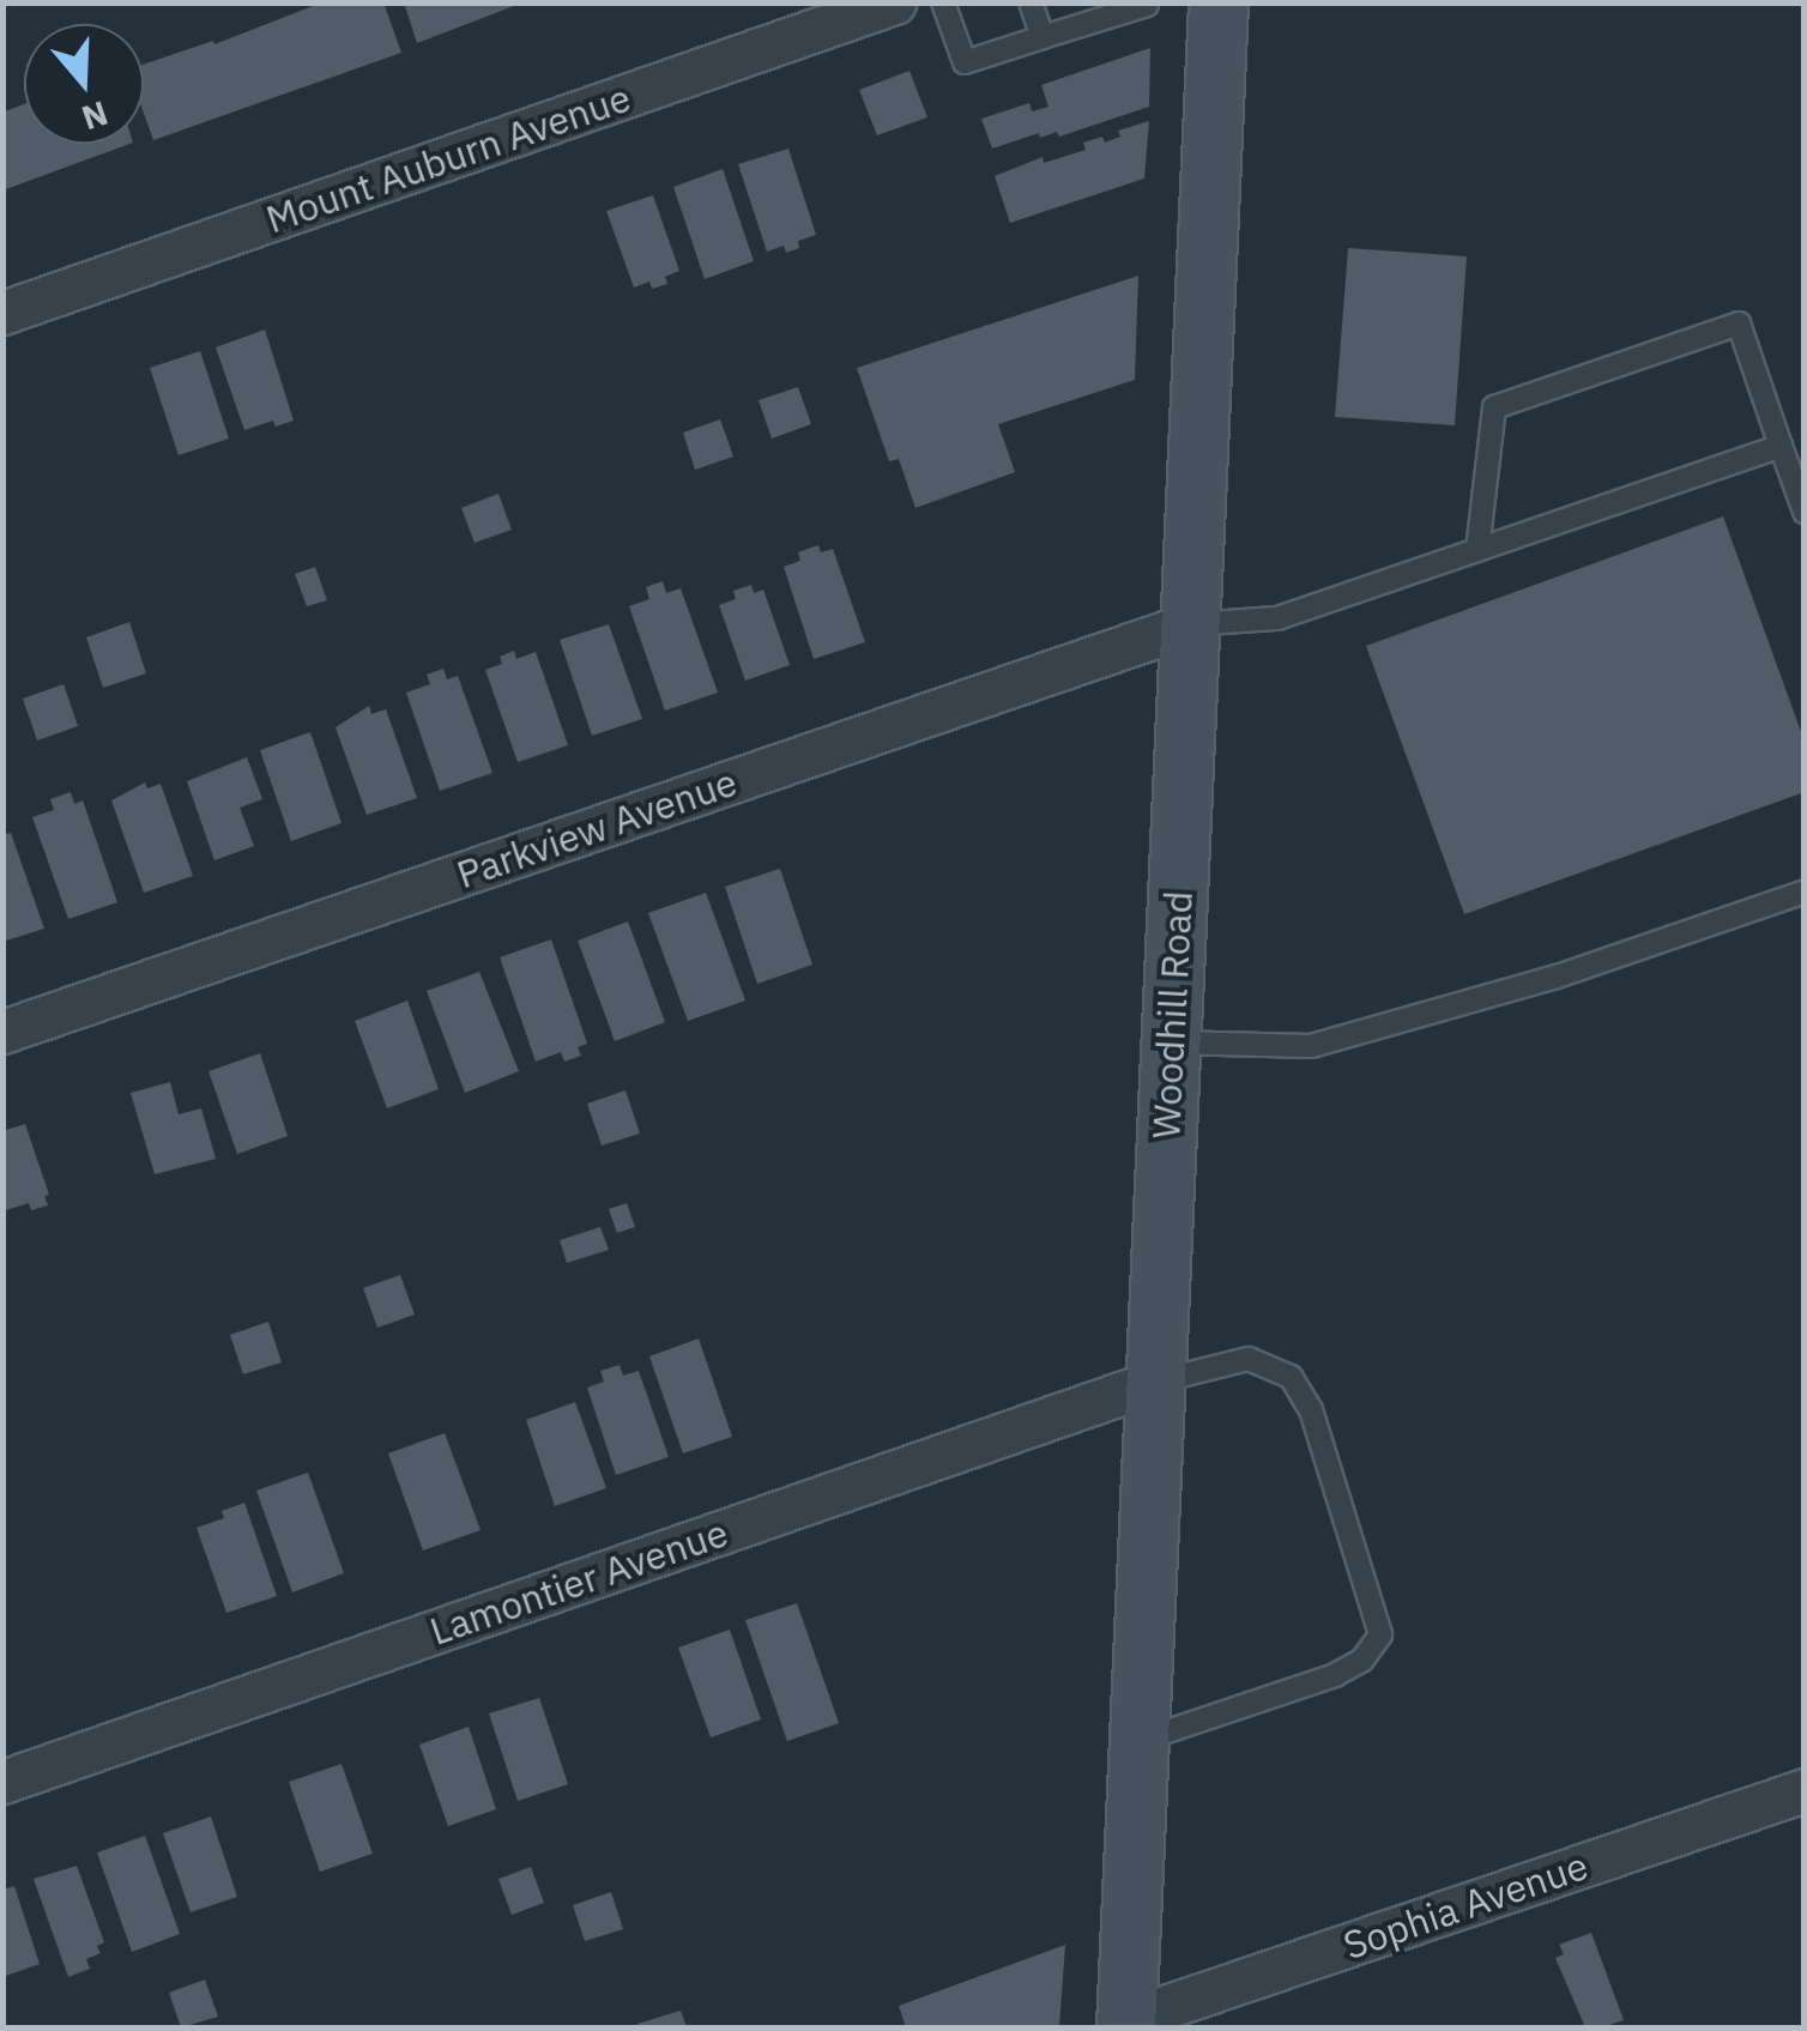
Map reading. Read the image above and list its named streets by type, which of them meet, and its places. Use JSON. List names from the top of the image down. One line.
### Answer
{"streets":{"main road":["Woodhill Road"],"street":["Mount Auburn Avenue","Parkview Avenue","Lamontier Avenue","Sophia Avenue"]},"crossings":[["Parkview Avenue","Woodhill Road"],["Woodhill Road","Lamontier Avenue"],["Woodhill Road","Sophia Avenue"]],"north":"bottom"}
